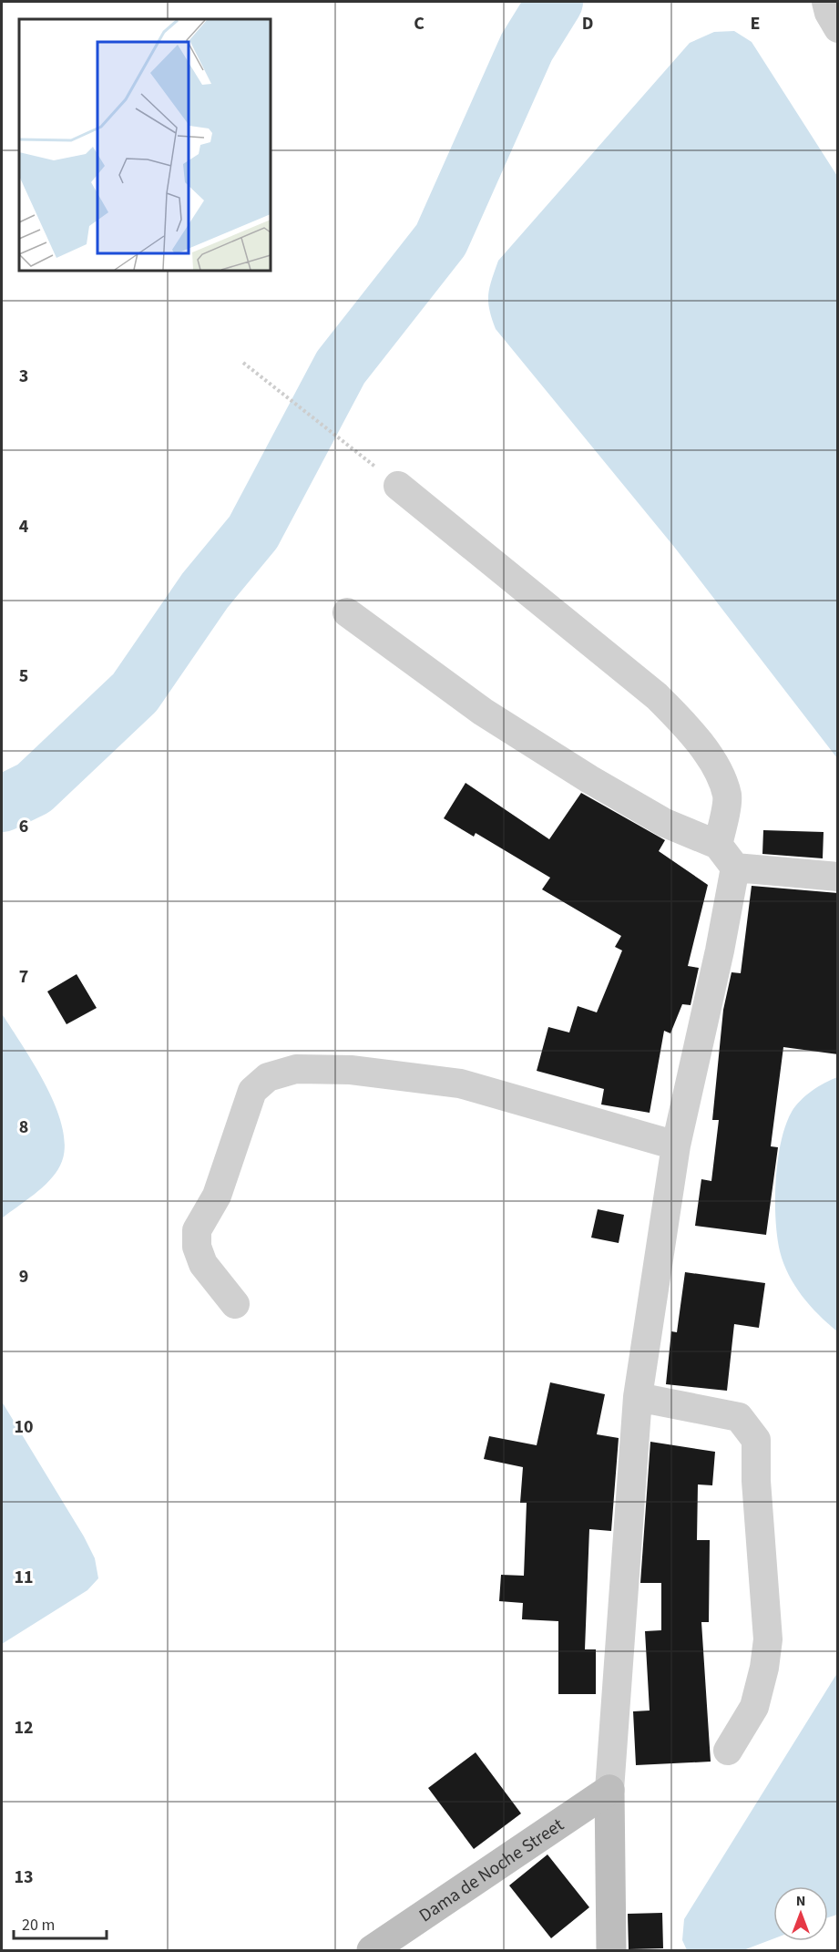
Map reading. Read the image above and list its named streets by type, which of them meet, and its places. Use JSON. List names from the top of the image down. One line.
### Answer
{"streets":{"street":["Dama de Noche Street"]},"scale_bar":"20 m","north":"top","grid":{"columns":["C","D","E"],"rows":["3","4","5","6","7","8","9","10","11","12","13"]}}
